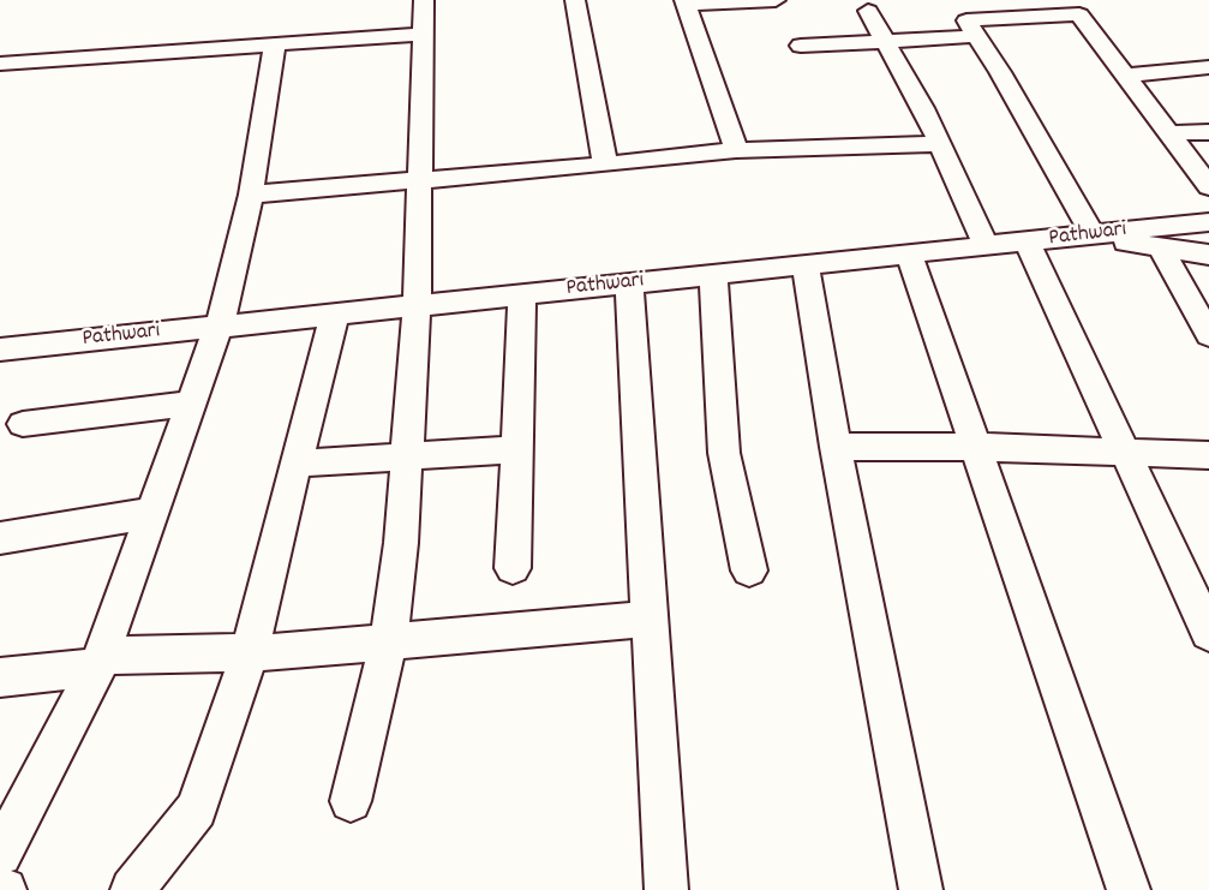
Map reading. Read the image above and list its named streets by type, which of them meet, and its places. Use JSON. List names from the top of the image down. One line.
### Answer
{"streets":{"street":["Pathwari"]}}
